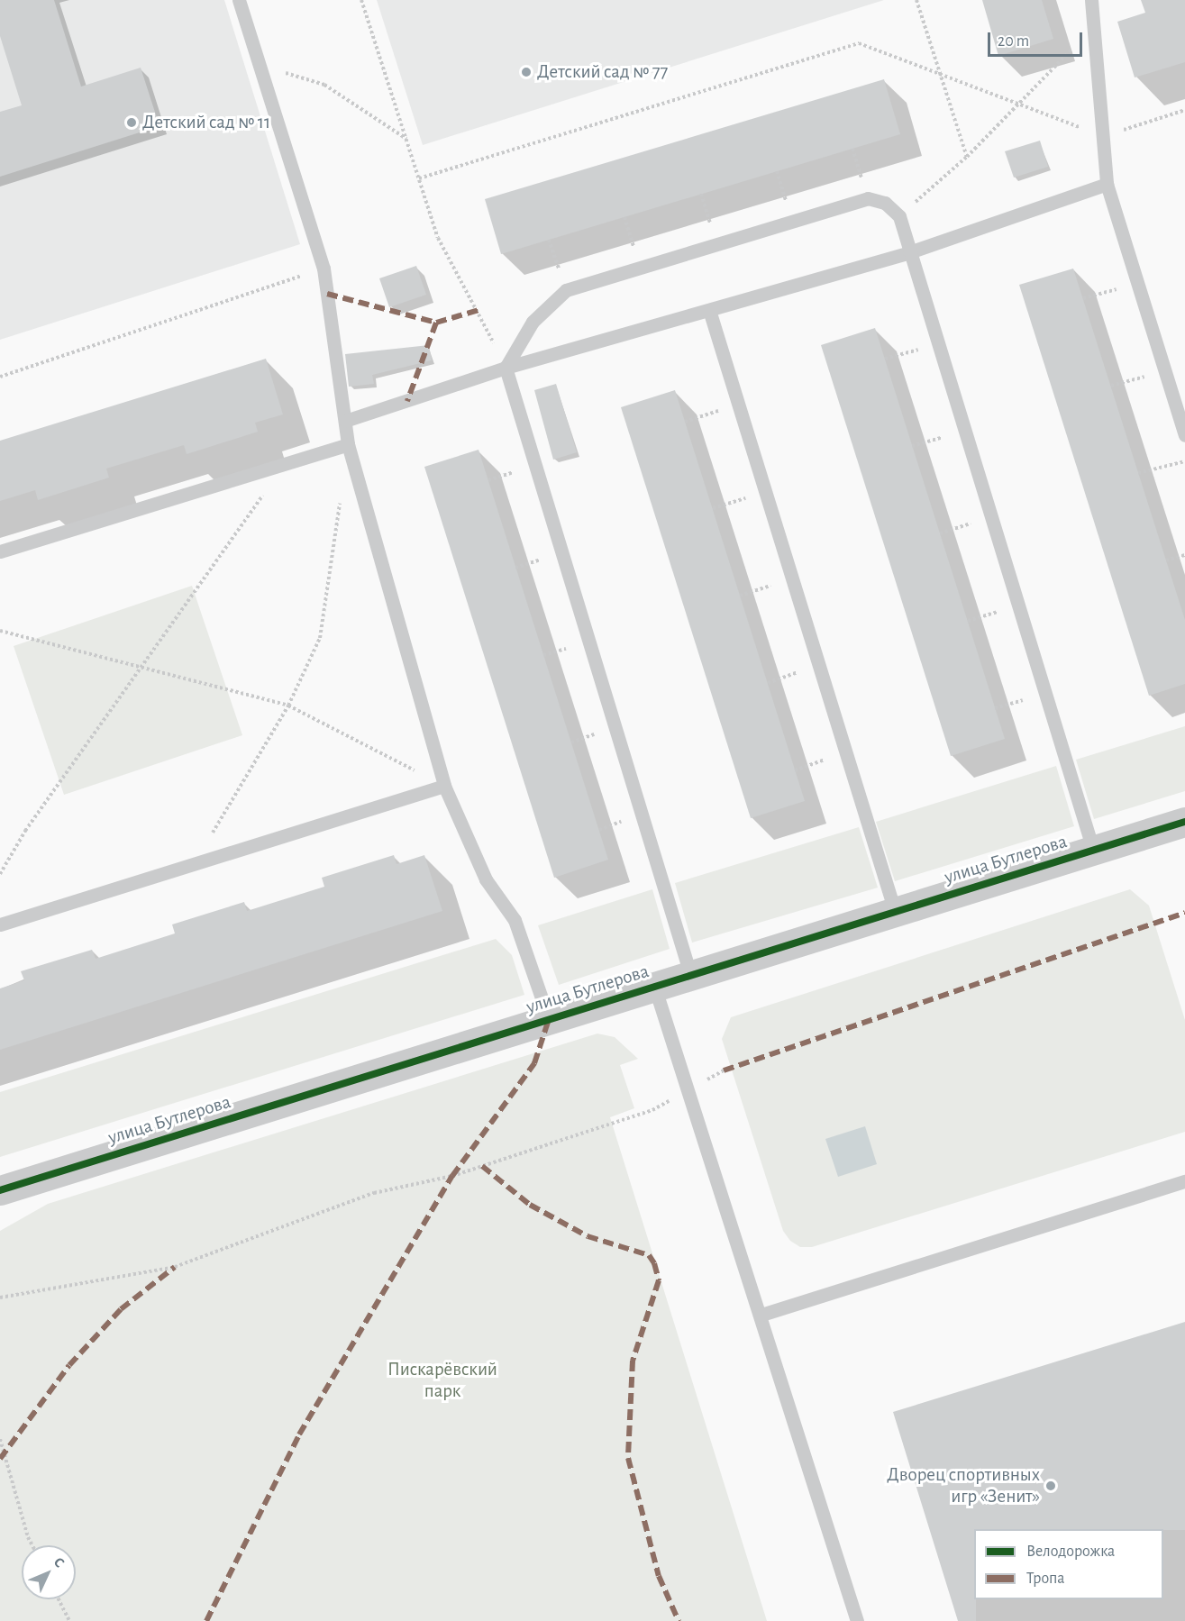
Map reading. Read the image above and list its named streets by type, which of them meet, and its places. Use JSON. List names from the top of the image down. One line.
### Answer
{"streets":{"street":["улица Бутлерова"]},"parks":["Пискарёвский парк"],"places":["Детский сад № 77","Детский сад № 11","Дворец спортивных игр «Зенит»"],"legend":["Велодорожка","Тропа"],"scale_bar":"20 m","north":"top right"}
